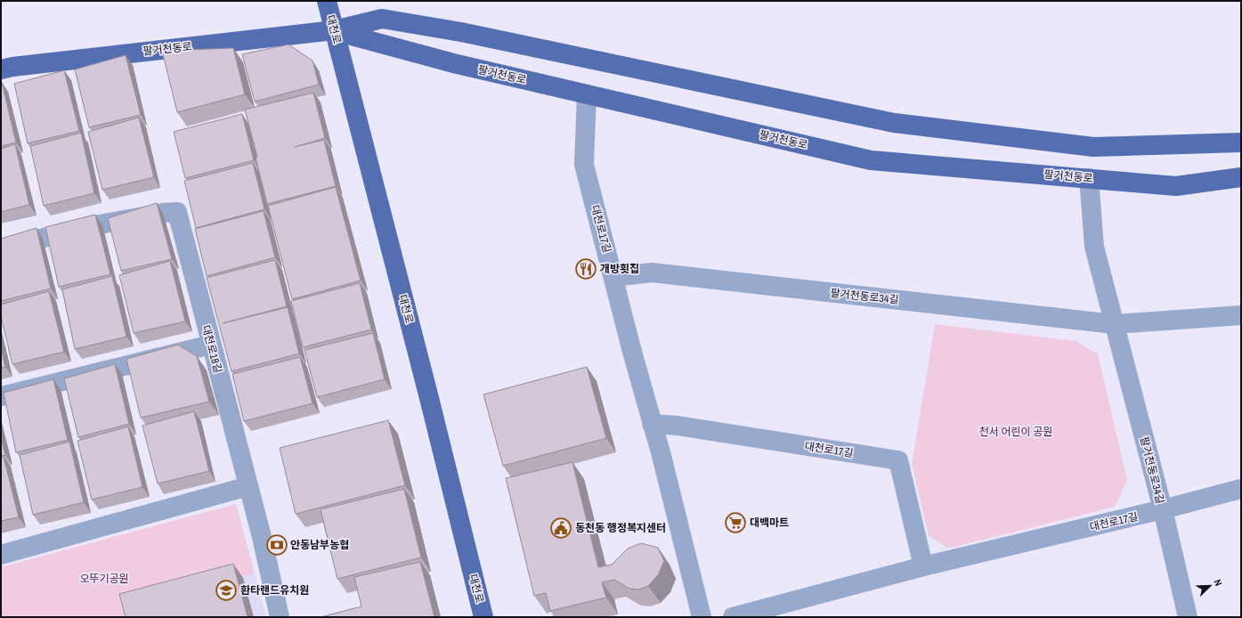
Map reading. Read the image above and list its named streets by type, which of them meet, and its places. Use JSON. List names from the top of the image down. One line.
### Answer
{"streets":{"main road":["대천로","팔거천동로"],"street":["대천로17길","팔거천동로34길","대천로18길"]},"crossings":[["대천로","팔거천동로"],["팔거천동로","대천로17길"],["팔거천동로","팔거천동로34길"],["대천로17길","팔거천동로34길"]],"parks":["천서 어린이 공원","오뚜기공원"],"places":{"restaurant":["개방횟집"],"supermarket":["대백마트"],"public building":["동천동 행정복지센터"],"bank":["안동남부농협"],"school or university":["환타랜드유치원"]},"north":"top right"}
